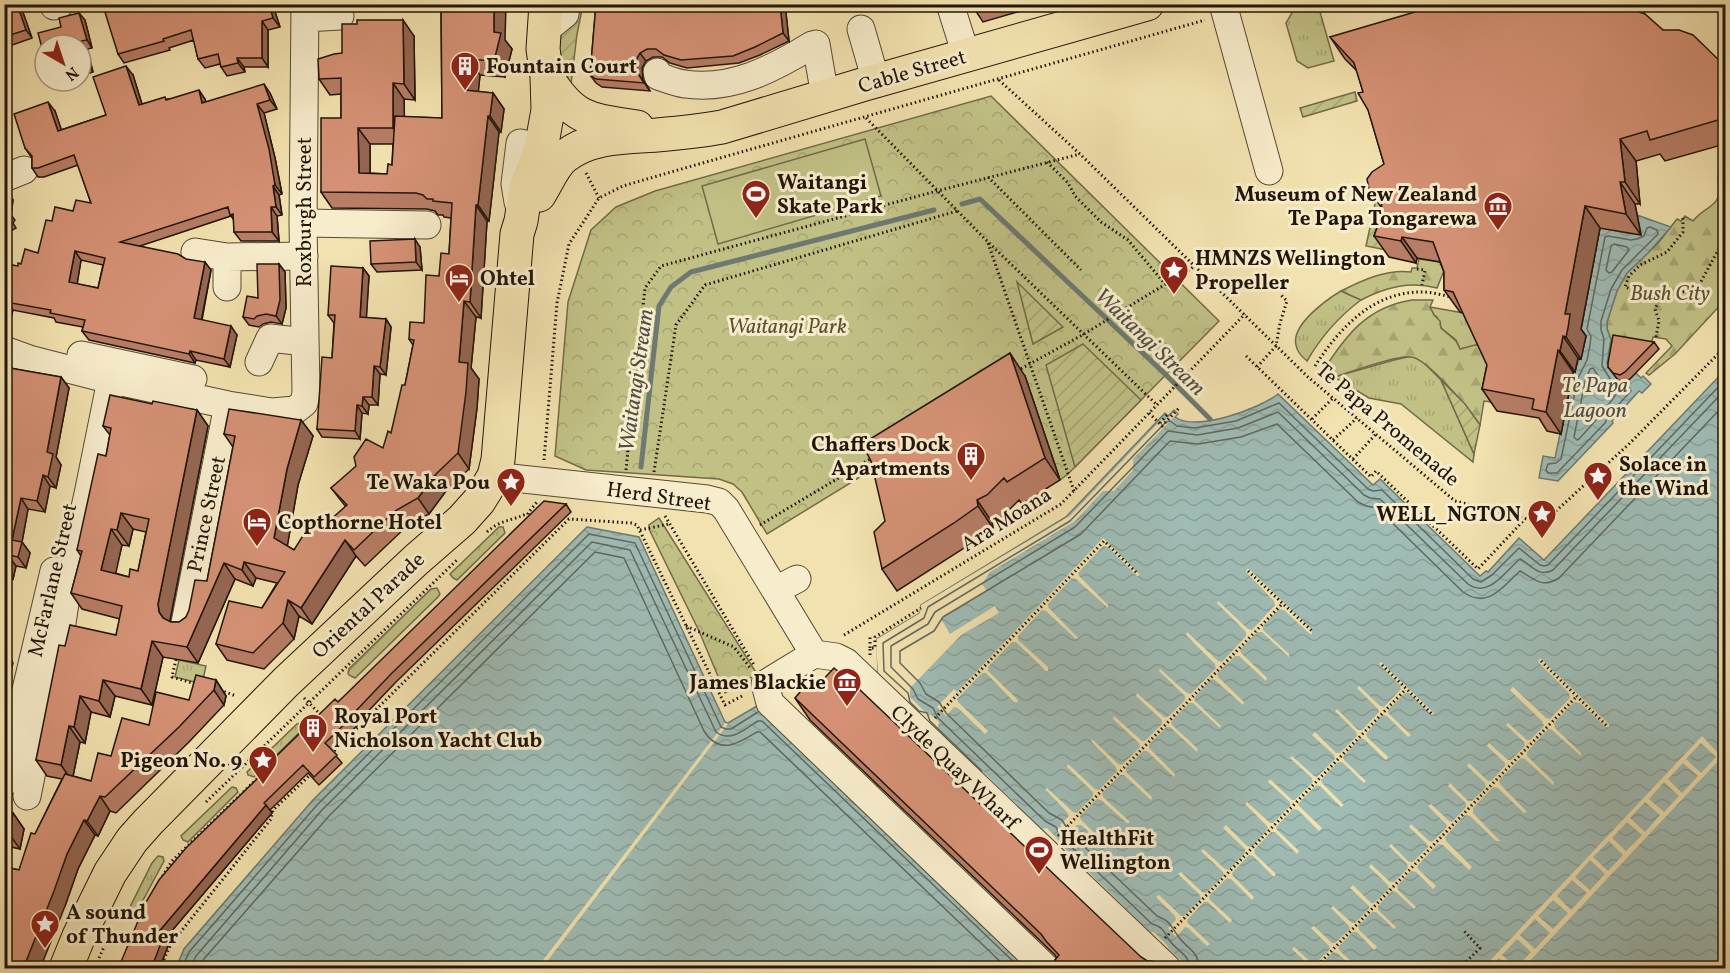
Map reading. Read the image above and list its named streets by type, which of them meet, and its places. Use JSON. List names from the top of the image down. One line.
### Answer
{"streets":{"main road":["Cable Street","Oriental Parade"],"street":["Roxburgh Street","Herd Street","Prince Street","Clyde Quay Wharf"],"path":["Te Papa Promenade","Ara Moana"]},"crossings":[["Cable Street","Oriental Parade"],["Te Papa Promenade","Ara Moana"],["Herd Street","Ara Moana"],["Herd Street","Oriental Parade"],["Herd Street","Clyde Quay Wharf"],["Ara Moana","Clyde Quay Wharf"]],"water":["Waitangi Stream","Te Papa Lagoon"],"parks":["Bush City","Waitangi Park"],"places":{"building":["Fountain Court","Chaffers Dock Apartments","Royal Port Nicholson Yacht Club"],"sports":["Waitangi Skate Park","HealthFit Wellington"],"museum":["Museum of New Zealand Te Papa Tongarewa","James Blackie"],"place":["HMNZS Wellington Propeller","Solace in the Wind","Te Waka Pou","WELL_NGTON","Pigeon No. 9","A sound of Thunder"],"hotel":["Ohtel","Copthorne Hotel"]},"north":"bottom right"}
